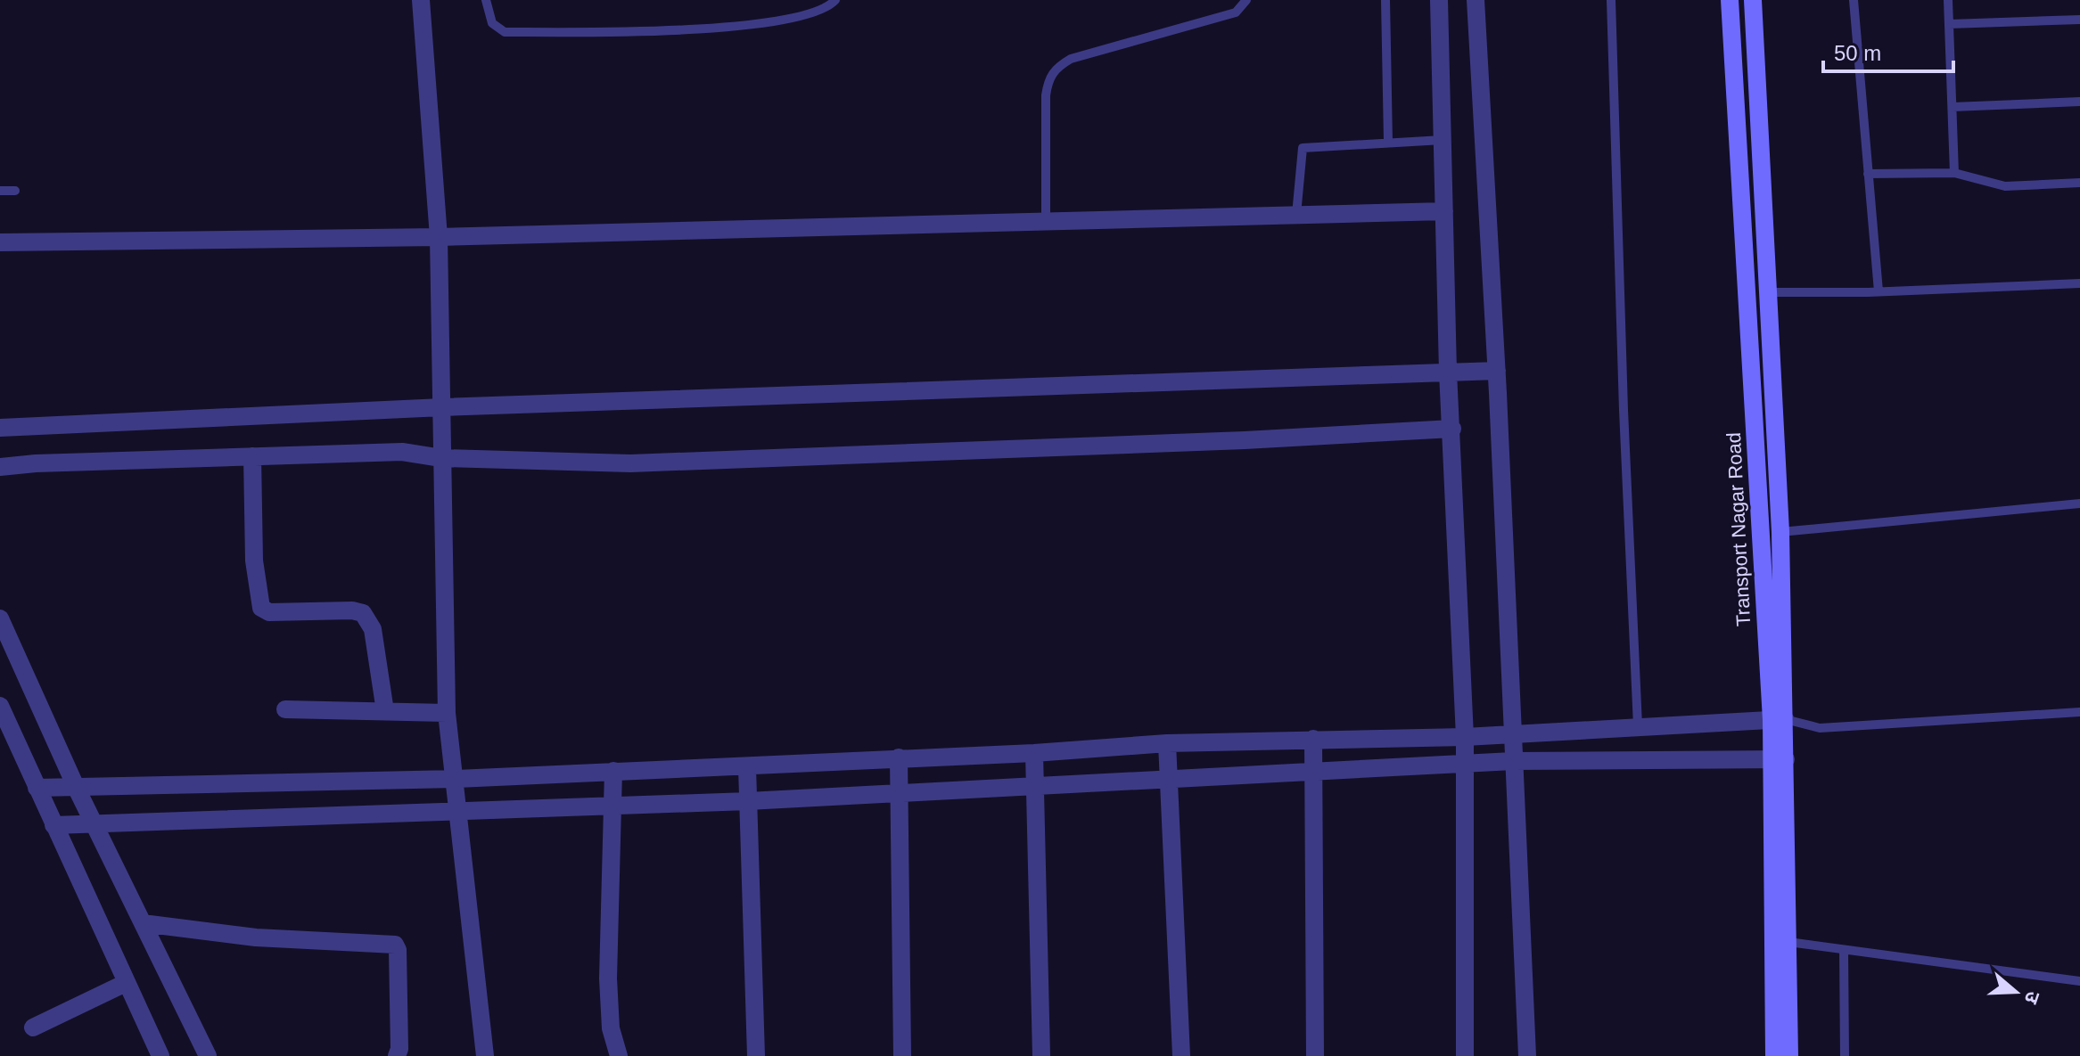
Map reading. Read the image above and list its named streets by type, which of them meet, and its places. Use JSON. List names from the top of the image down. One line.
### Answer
{"streets":{"main road":["Transport Nagar Road"]},"scale_bar":"50 m","north":"right"}
